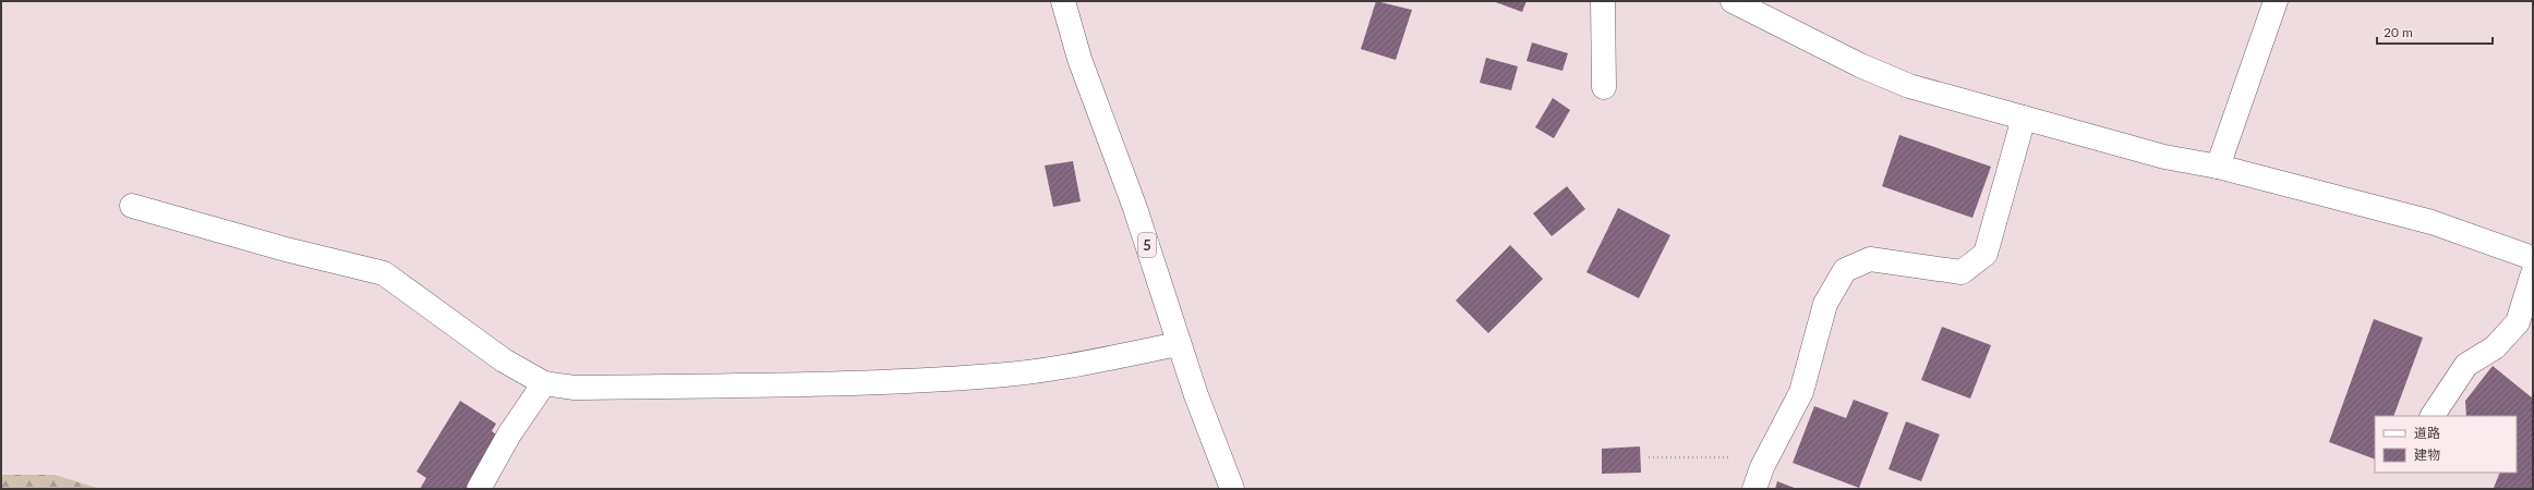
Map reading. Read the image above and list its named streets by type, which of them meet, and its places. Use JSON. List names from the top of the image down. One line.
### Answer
{"streets":{"street":["5"]},"legend":["道路","建物"],"scale_bar":"20 m"}
